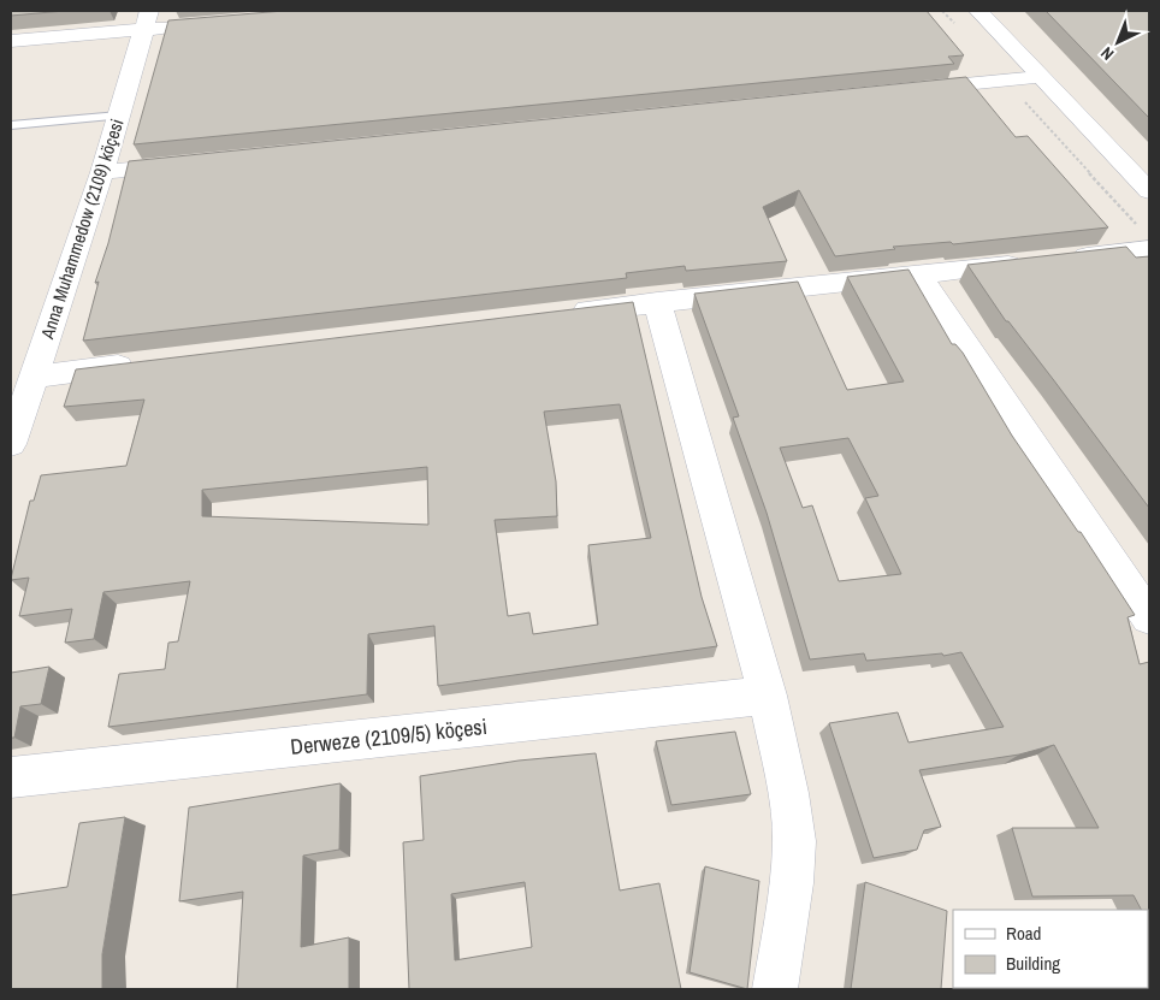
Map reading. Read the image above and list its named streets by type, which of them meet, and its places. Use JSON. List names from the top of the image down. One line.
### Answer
{"streets":{"street":["Anna Muhammedow (2109) köçesi","Derweze (2109/5) köçesi"]},"legend":["Road","Building"],"north":"bottom left"}
